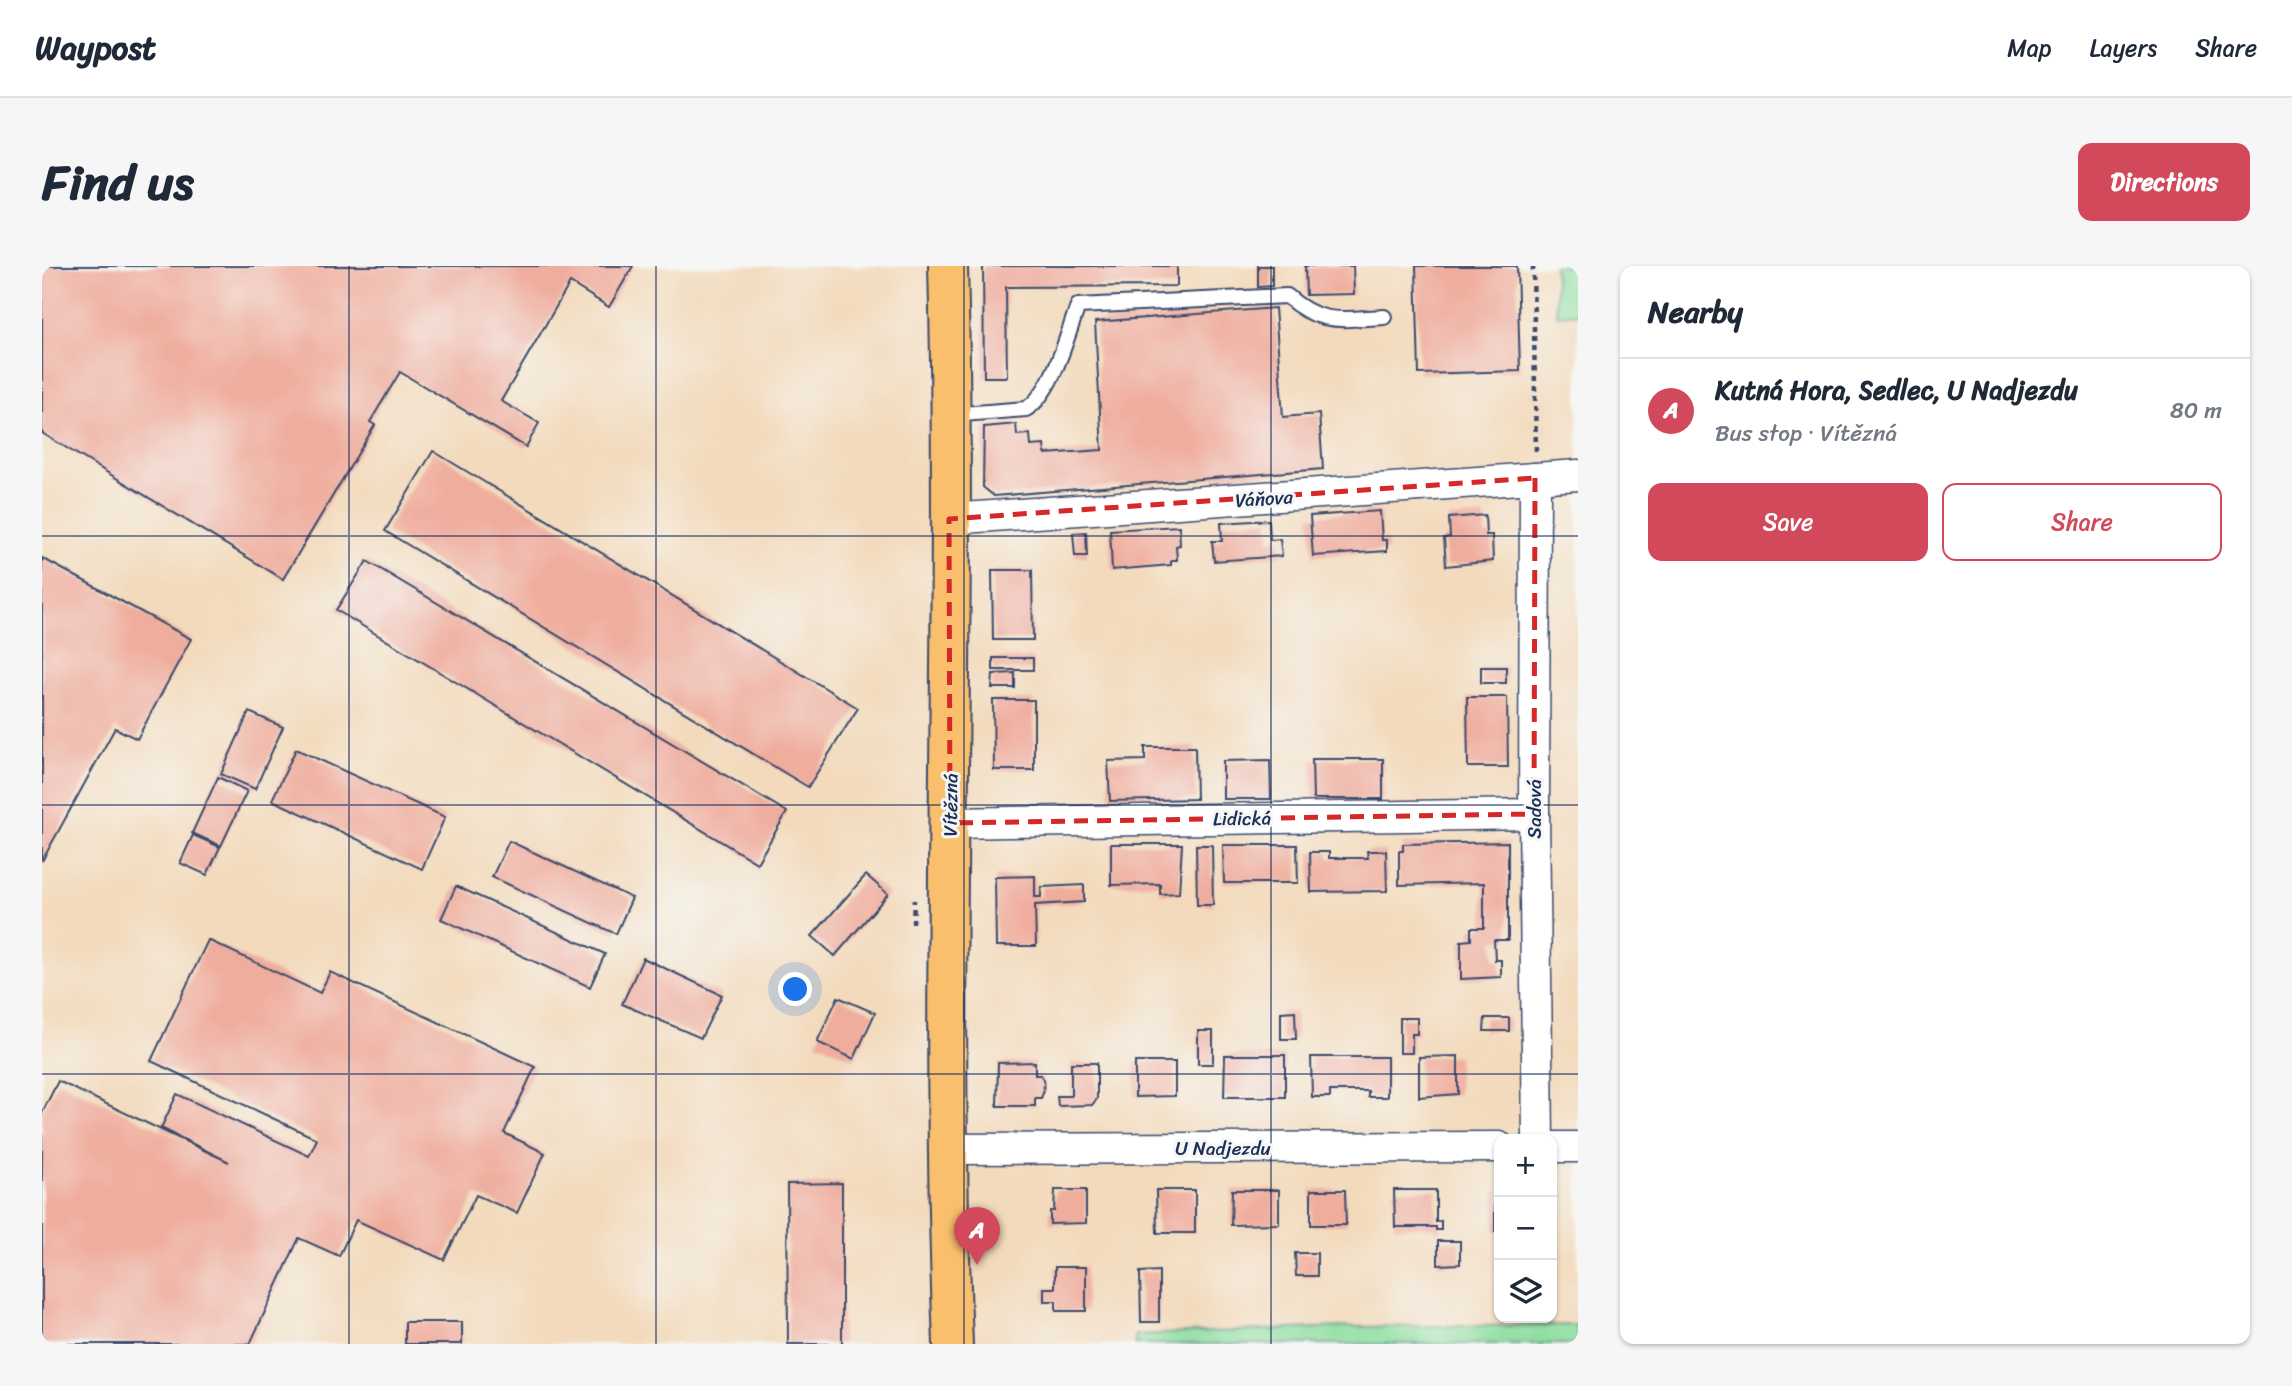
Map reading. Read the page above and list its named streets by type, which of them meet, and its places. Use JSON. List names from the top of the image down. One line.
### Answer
{"streets":{"main road":["Vítězná"],"street":["Váňova","Sadová","Lidická","U Nadjezdu"]},"crossings":[["Váňova","Vítězná"],["Váňova","Sadová"],["Vítězná","Lidická"],["Vítězná","U Nadjezdu"],["Sadová","Lidická"]],"page":{"header":"Waypost","nav":["Map","Layers","Share"],"title":"Find us","buttons":["Directions",["Save","Share"]],"heading":"Nearby","list":[{"mark":"A","name":"Kutná Hora, Sedlec, U Nadjezdu","note":"Bus stop · Vítězná","value":"80 m"}],"map_buttons":["+","−"],"pins":"A"}}
